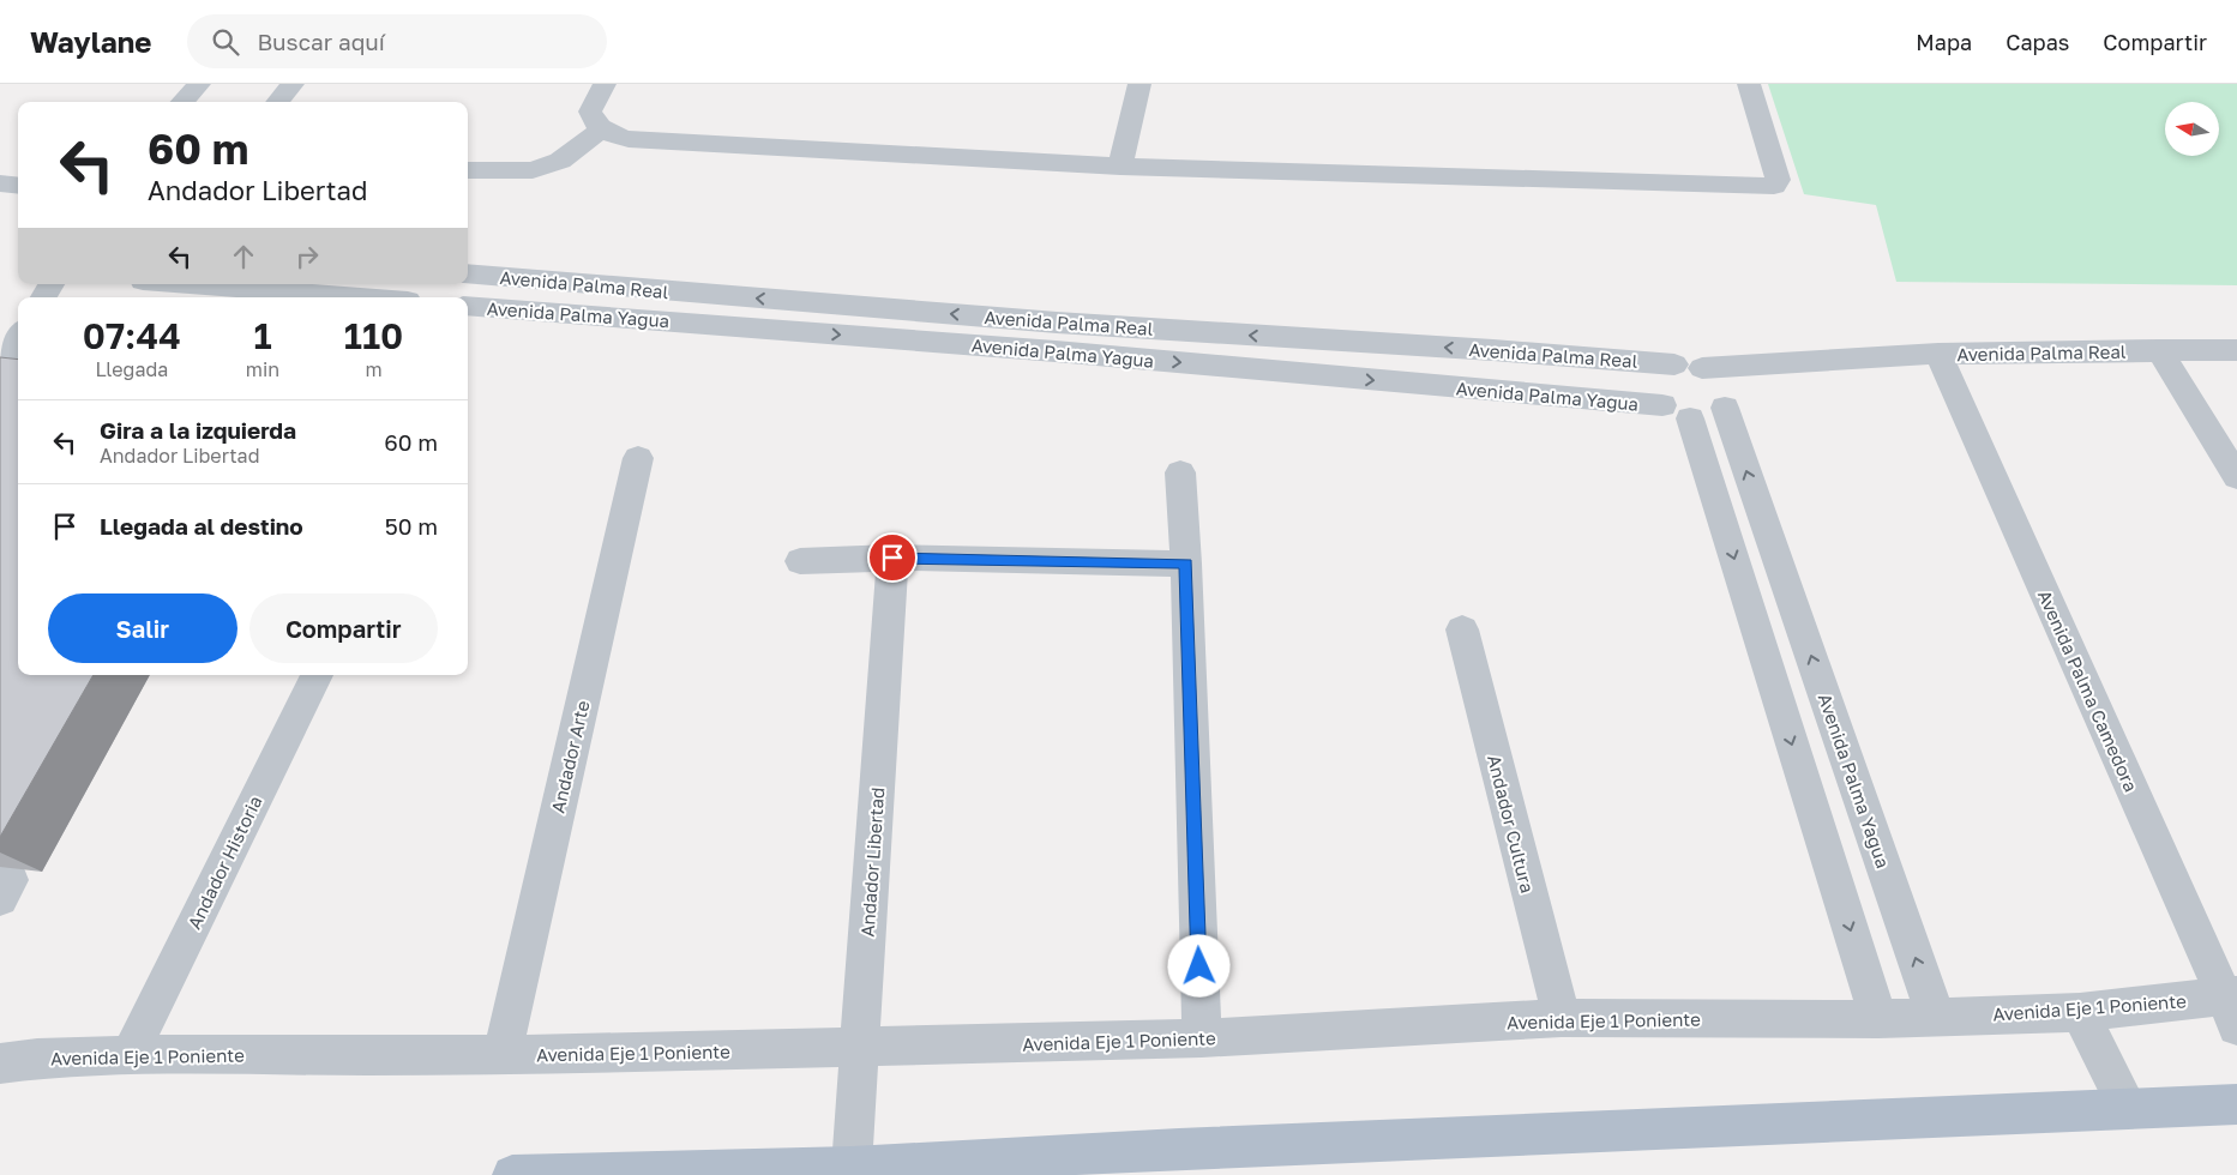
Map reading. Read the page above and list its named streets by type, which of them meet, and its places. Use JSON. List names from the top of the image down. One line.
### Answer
{"streets":{"street":["Avenida Palma Real","Avenida Palma Yagua","Avenida Palma Camedora","Andador Arte","Andador Cultura","Andador Historia","Andador Libertad","Avenida Eje 1 Poniente"]},"crossings":[["Avenida Palma Real","Avenida Palma Yagua"],["Avenida Palma Real","Avenida Palma Camedora"],["Avenida Palma Yagua","Avenida Eje 1 Poniente"],["Avenida Palma Camedora","Avenida Eje 1 Poniente"],["Andador Arte","Avenida Eje 1 Poniente"],["Andador Cultura","Avenida Eje 1 Poniente"],["Andador Historia","Avenida Eje 1 Poniente"],["Andador Libertad","Avenida Eje 1 Poniente"]],"north":"left","page":{"header":"Waylane","search":"Buscar aquí","nav":["Mapa","Capas","Compartir"],"turn":["60 m","Andador Libertad"],"eta":["07:44","Llegada","1","min","110","m"],"list":[{"name":"Gira a la izquierda","note":"Andador Libertad","value":"60 m"},{"name":"Llegada al destino","value":"50 m"}],"buttons":["Salir","Compartir"]}}
